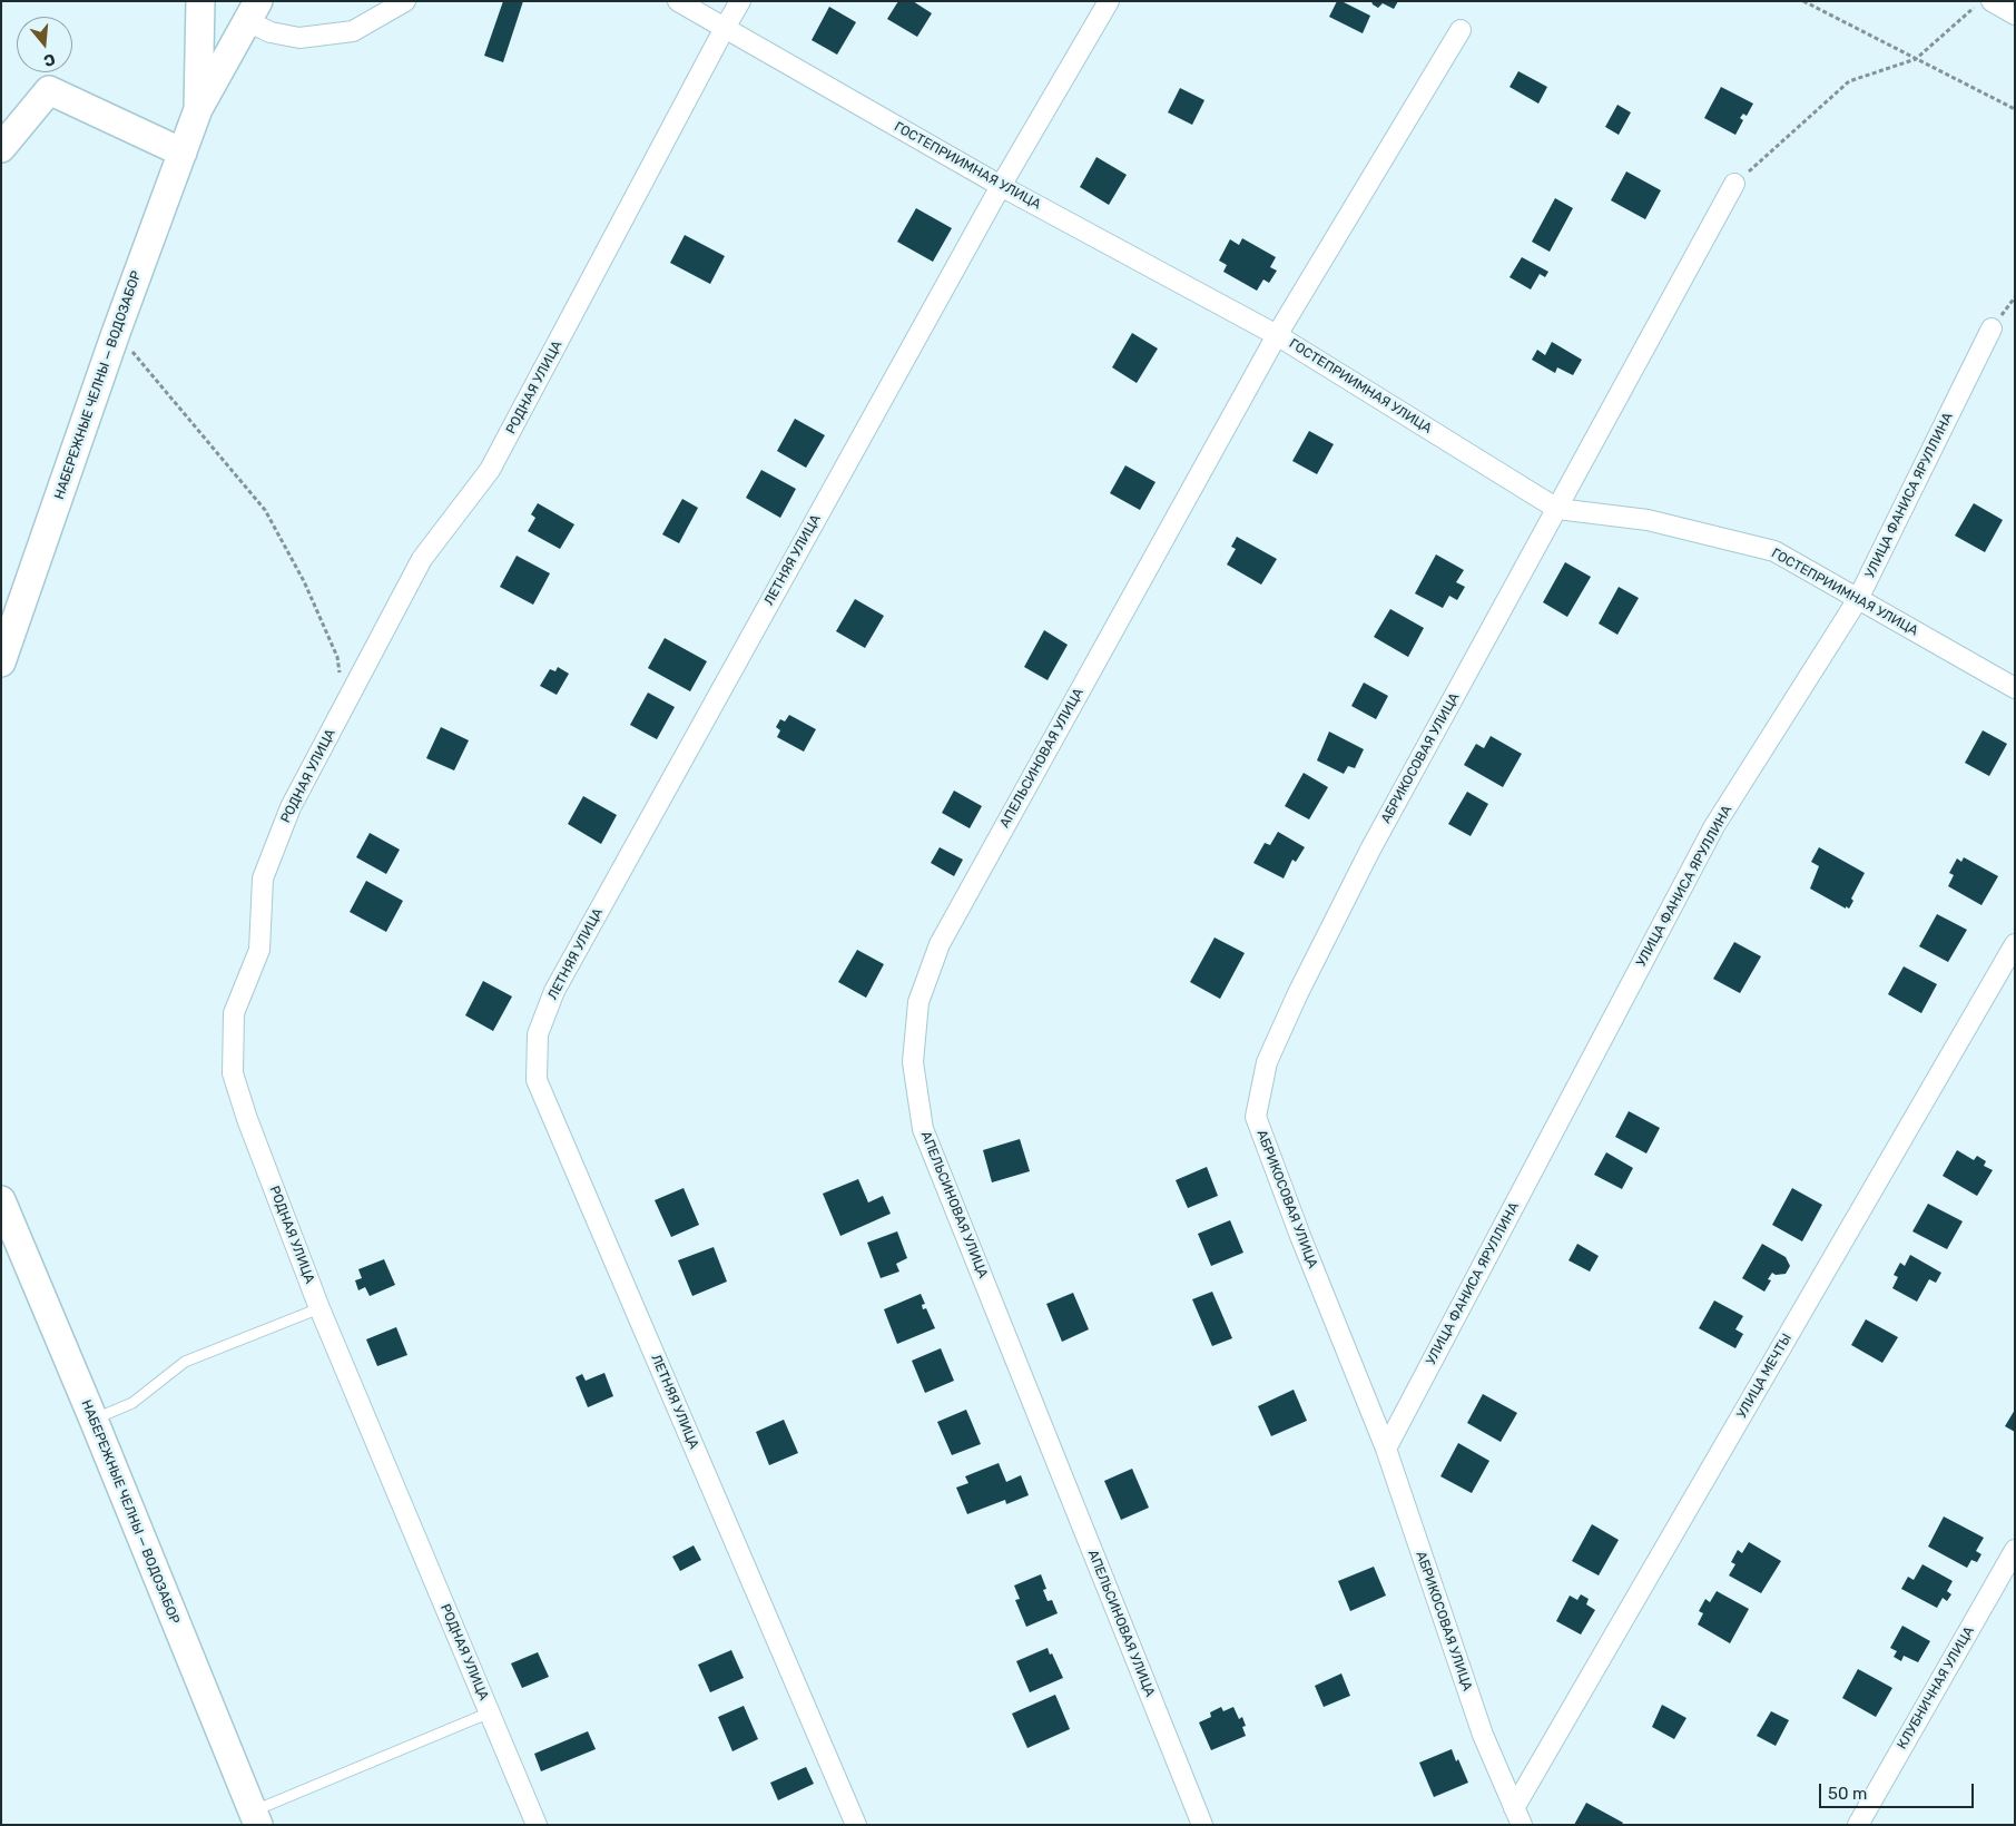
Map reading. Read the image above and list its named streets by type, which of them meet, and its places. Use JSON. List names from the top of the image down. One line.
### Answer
{"streets":{"main road":["НАБЕРЕЖНЫЕ ЧЕЛНЫ — ВОДОЗАБОР"],"street":["ГОСТЕПРИИМНАЯ УЛИЦА","РОДНАЯ УЛИЦА","УЛИЦА ФАНИСА ЯРУЛЛИНА","ЛЕТНЯЯ УЛИЦА","АПЕЛЬСИНОВАЯ УЛИЦА","АБРИКОСОВАЯ УЛИЦА","УЛИЦА МЕЧТЫ","КЛУБНИЧНАЯ УЛИЦА"]},"crossings":[["ГОСТЕПРИИМНАЯ УЛИЦА","РОДНАЯ УЛИЦА"],["ГОСТЕПРИИМНАЯ УЛИЦА","УЛИЦА ФАНИСА ЯРУЛЛИНА"],["ГОСТЕПРИИМНАЯ УЛИЦА","ЛЕТНЯЯ УЛИЦА"],["ГОСТЕПРИИМНАЯ УЛИЦА","АПЕЛЬСИНОВАЯ УЛИЦА"],["ГОСТЕПРИИМНАЯ УЛИЦА","АБРИКОСОВАЯ УЛИЦА"],["УЛИЦА ФАНИСА ЯРУЛЛИНА","АБРИКОСОВАЯ УЛИЦА"],["АБРИКОСОВАЯ УЛИЦА","УЛИЦА МЕЧТЫ"]],"scale_bar":"50 m","north":"bottom"}
